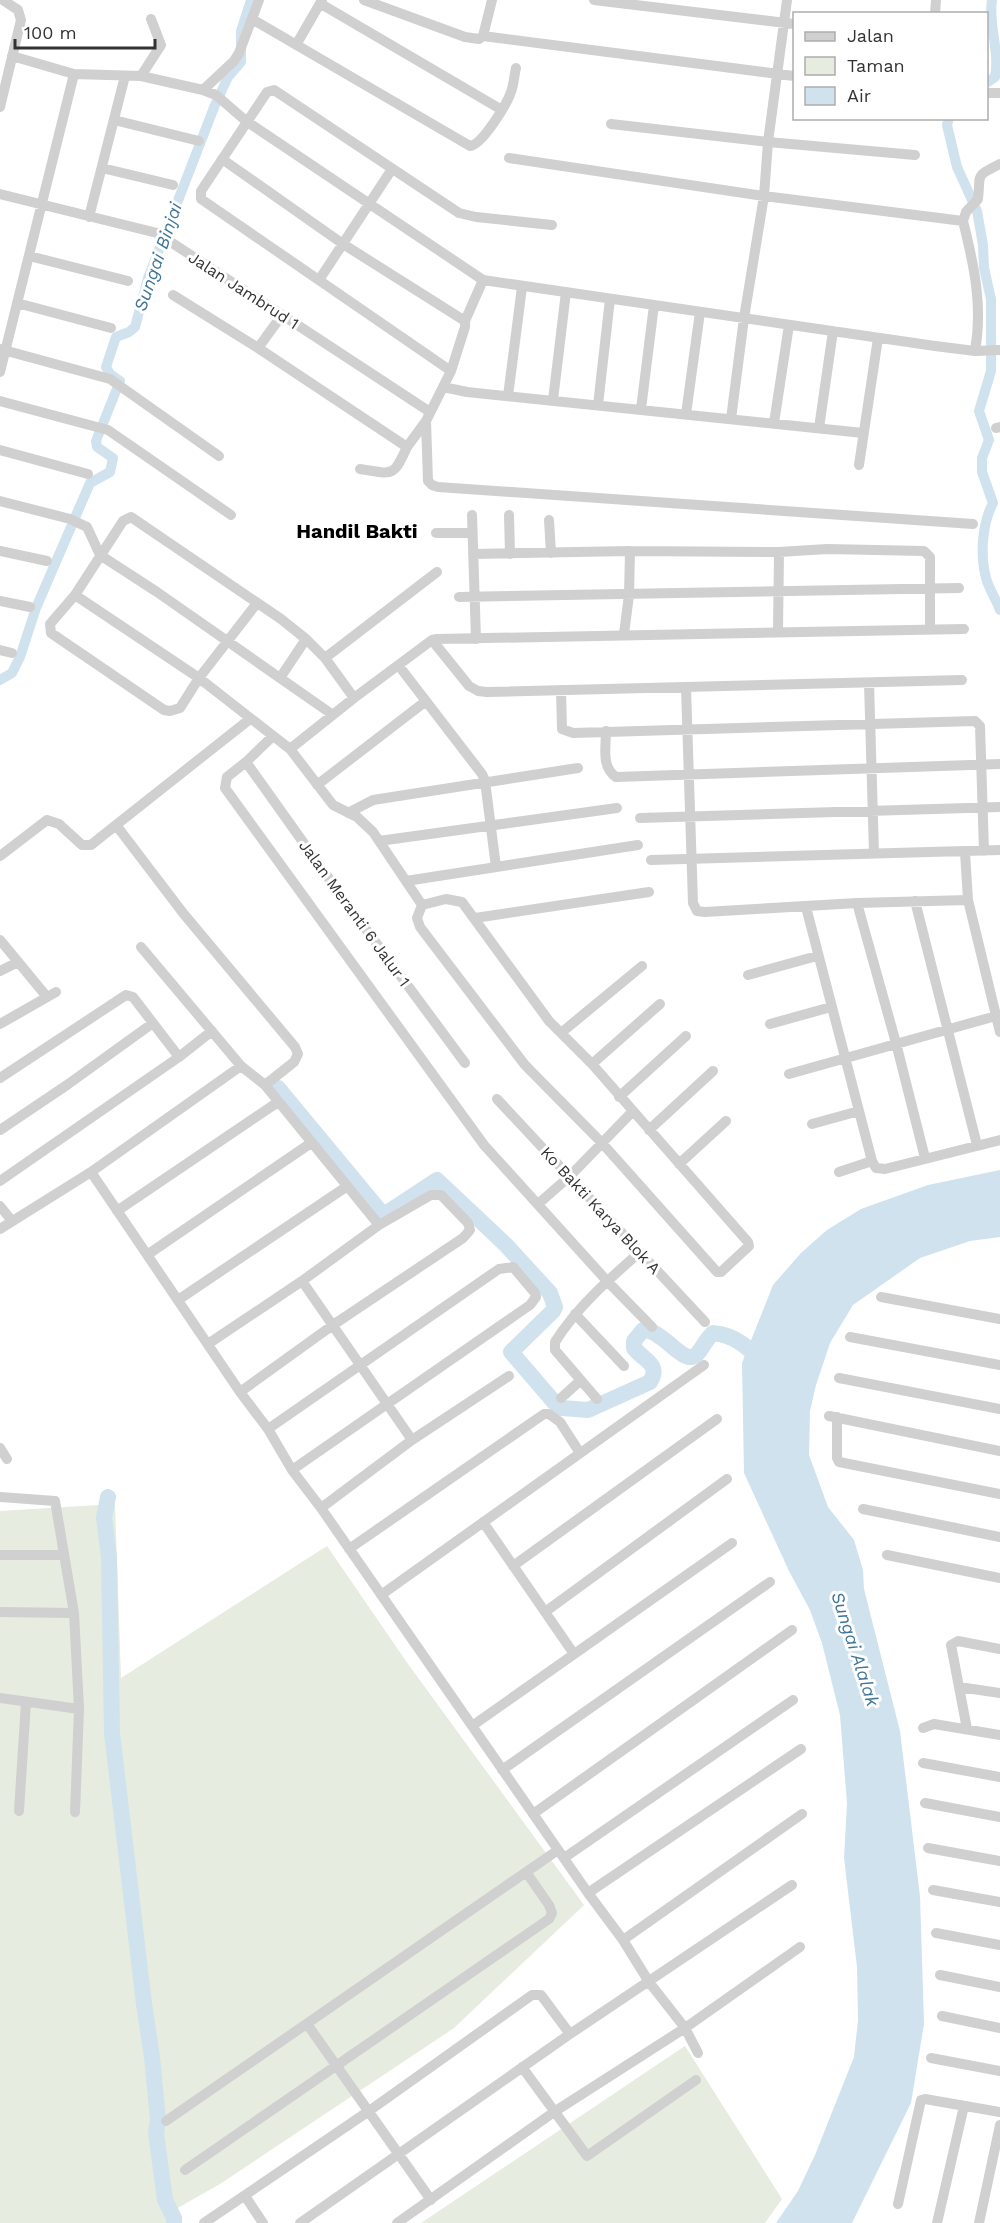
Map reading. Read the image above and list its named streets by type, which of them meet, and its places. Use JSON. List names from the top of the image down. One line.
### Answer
{"streets":{"street":["Jalan Jambrud 1","Jalan Meranti 6 Jalur 1","Ko Bakti Karya Blok A"]},"districts":["Handil Bakti"],"water":["Sungai Binjai","Sungai Alalak"],"legend":["Jalan","Taman","Air"],"scale_bar":"100 m"}
